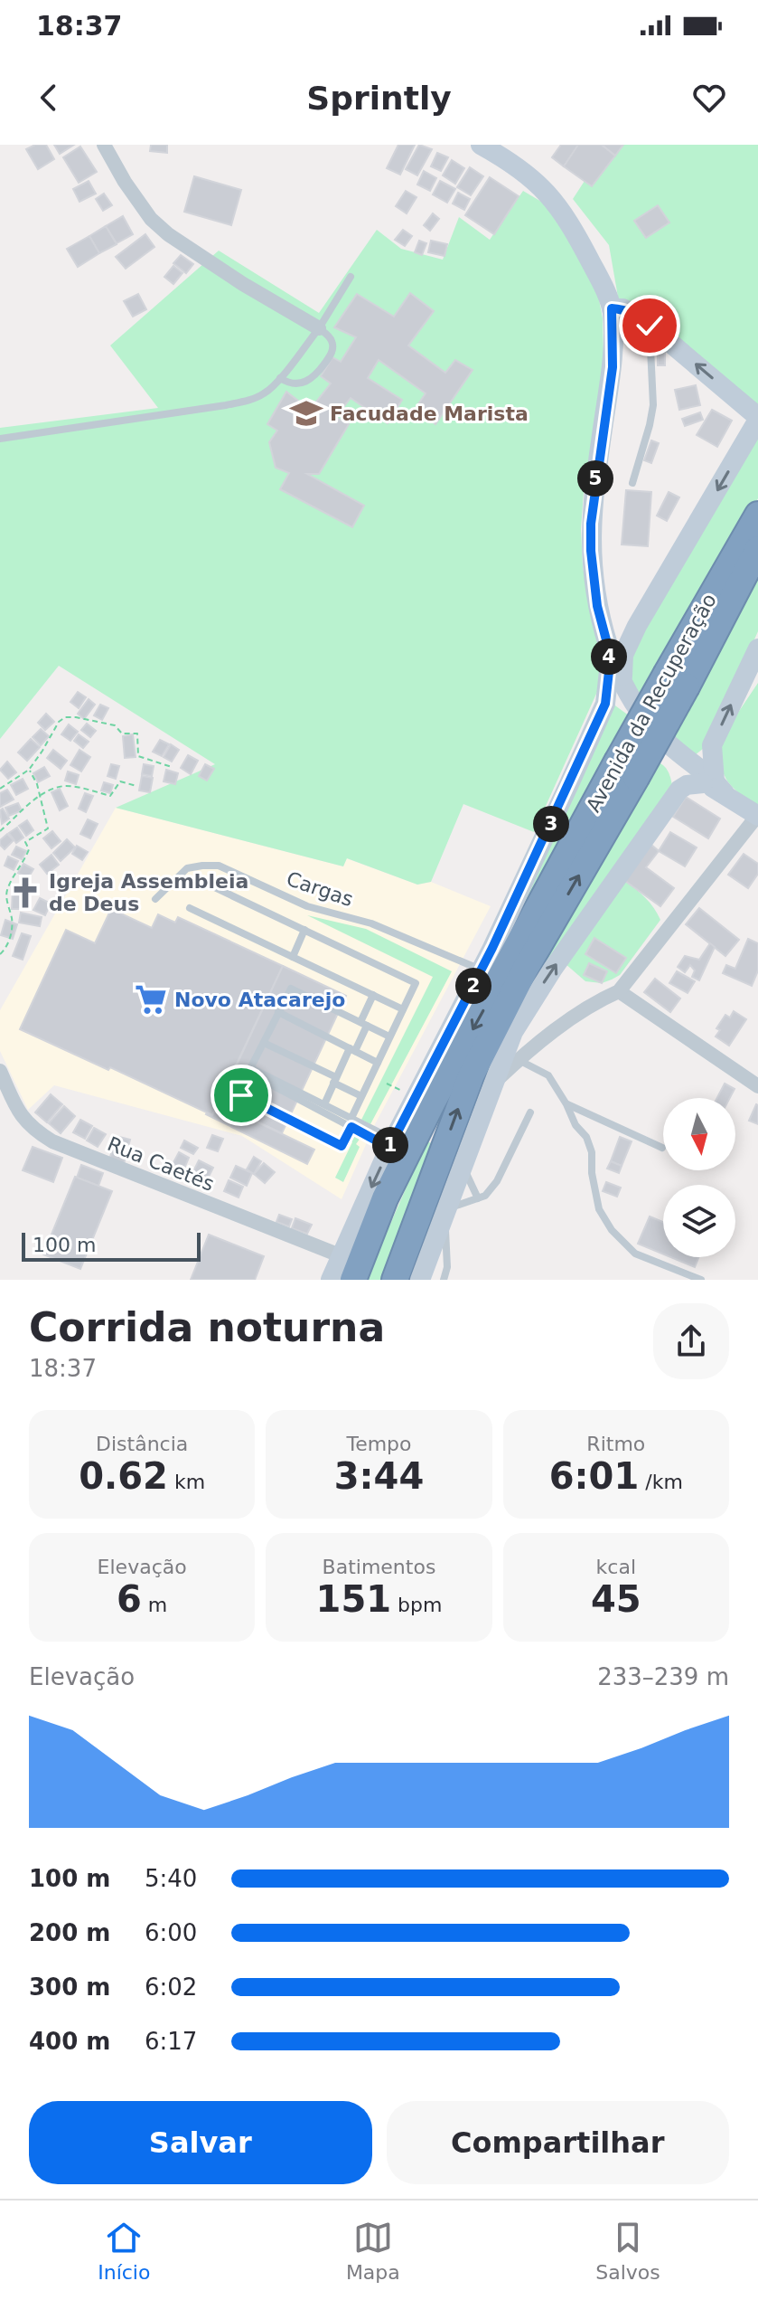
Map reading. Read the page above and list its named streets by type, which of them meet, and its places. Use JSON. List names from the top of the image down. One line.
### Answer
{"streets":{"highway":["Avenida da Recuperação"],"street":["Rua Caetés"],"lane":["Cargas"]},"crossings":[["Avenida da Recuperação","Cargas"],["Avenida da Recuperação","Rua Caetés"]],"places":{"school or university":["Facudade Marista"],"church":["Igreja Assembleia de Deus"],"supermarket":["Novo Atacarejo"]},"scale_bar":"100 m","north":"bottom","page":{"status":"18:37","header":"Sprintly","pins":["5","4","3","2","1"],"scale":"100 m","heading":["Corrida noturna","18:37"],"stats":[["Distância","0.62 km"],["Tempo","3:44"],["Ritmo","6:01 /km"],["Elevação","6 m"],["Batimentos","151 bpm"],["kcal","45"]],"chart":["Elevação","233–239 m"],"list":[{"name":"100 m","note":"5:40"},{"name":"200 m","note":"6:00"},{"name":"300 m","note":"6:02"},{"name":"400 m","note":"6:17"}],"buttons":["Salvar","Compartilhar"],"tabs":["Início","Mapa","Salvos"]}}
